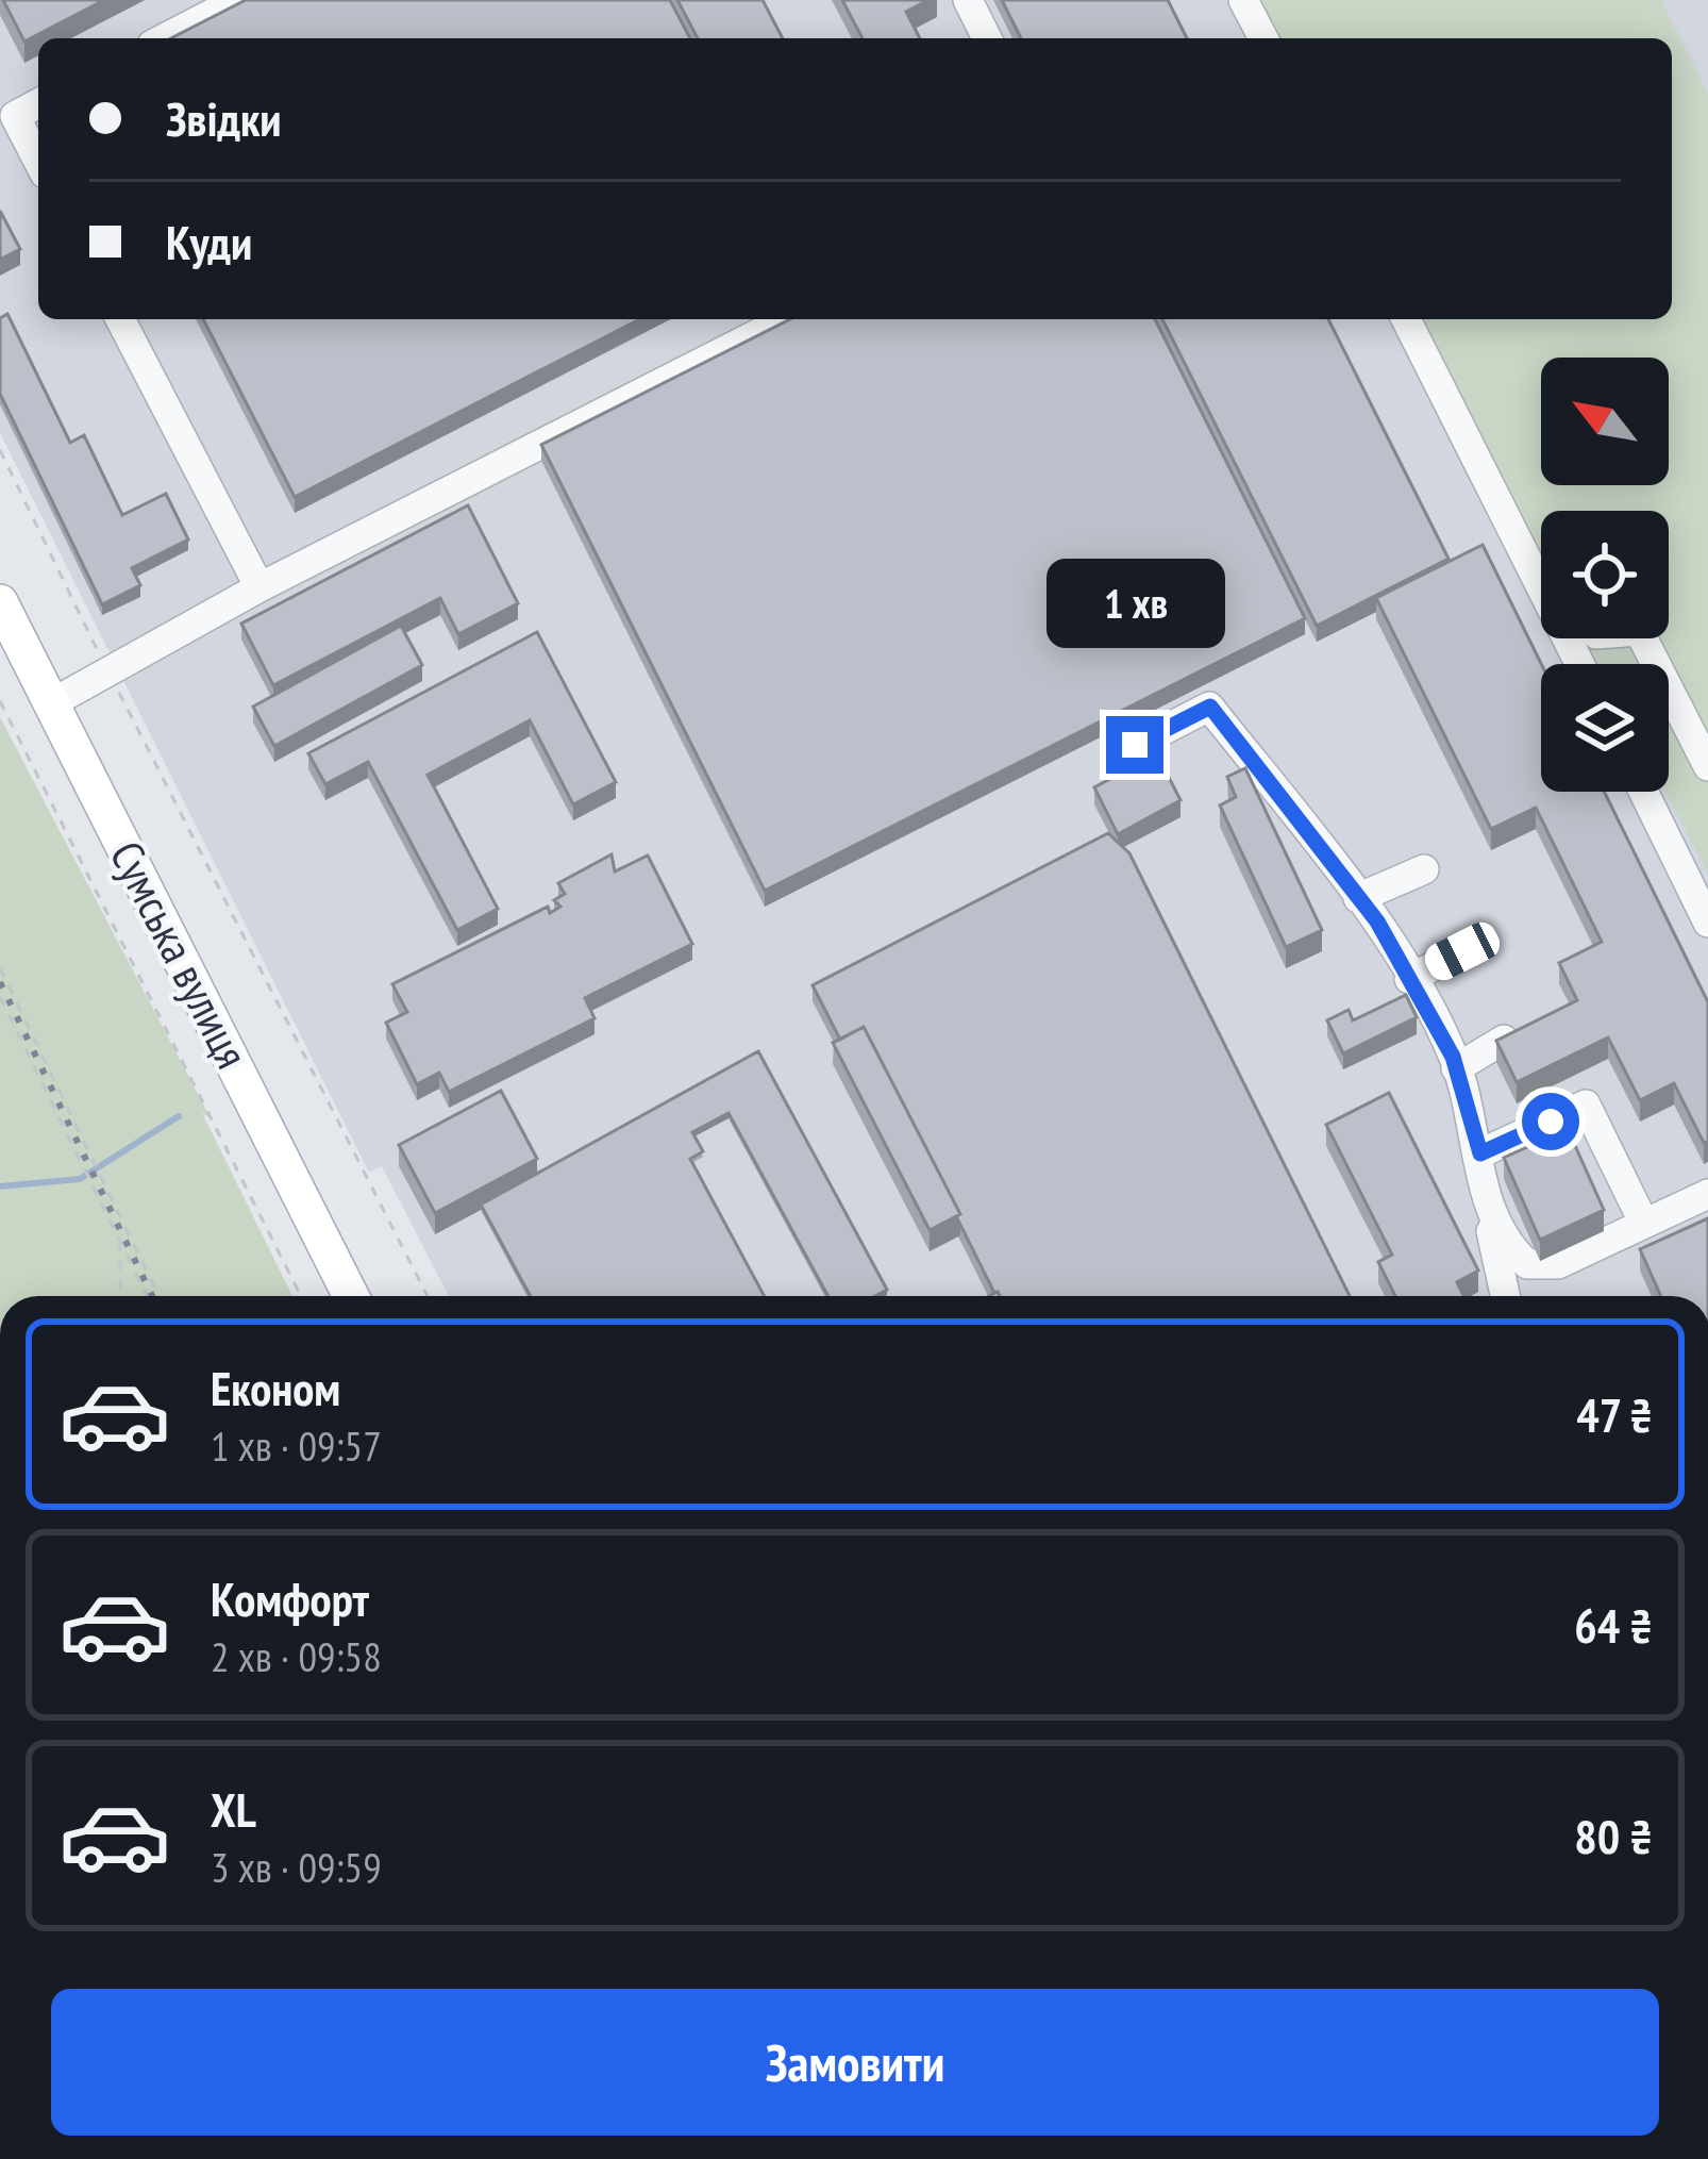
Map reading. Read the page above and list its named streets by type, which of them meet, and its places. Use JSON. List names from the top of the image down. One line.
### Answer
{"streets":{"main road":["Сумська вулиця"]},"north":"top left","page":{"banner":["Звідки","Куди"],"bubble":"1 хв","list":[{"name":"Економ","note":"1 хв · 09:57","value":"47 ₴"},{"name":"Комфорт","note":"2 хв · 09:58","value":"64 ₴"},{"name":"XL","note":"3 хв · 09:59","value":"80 ₴"}],"buttons":"Замовити"}}
